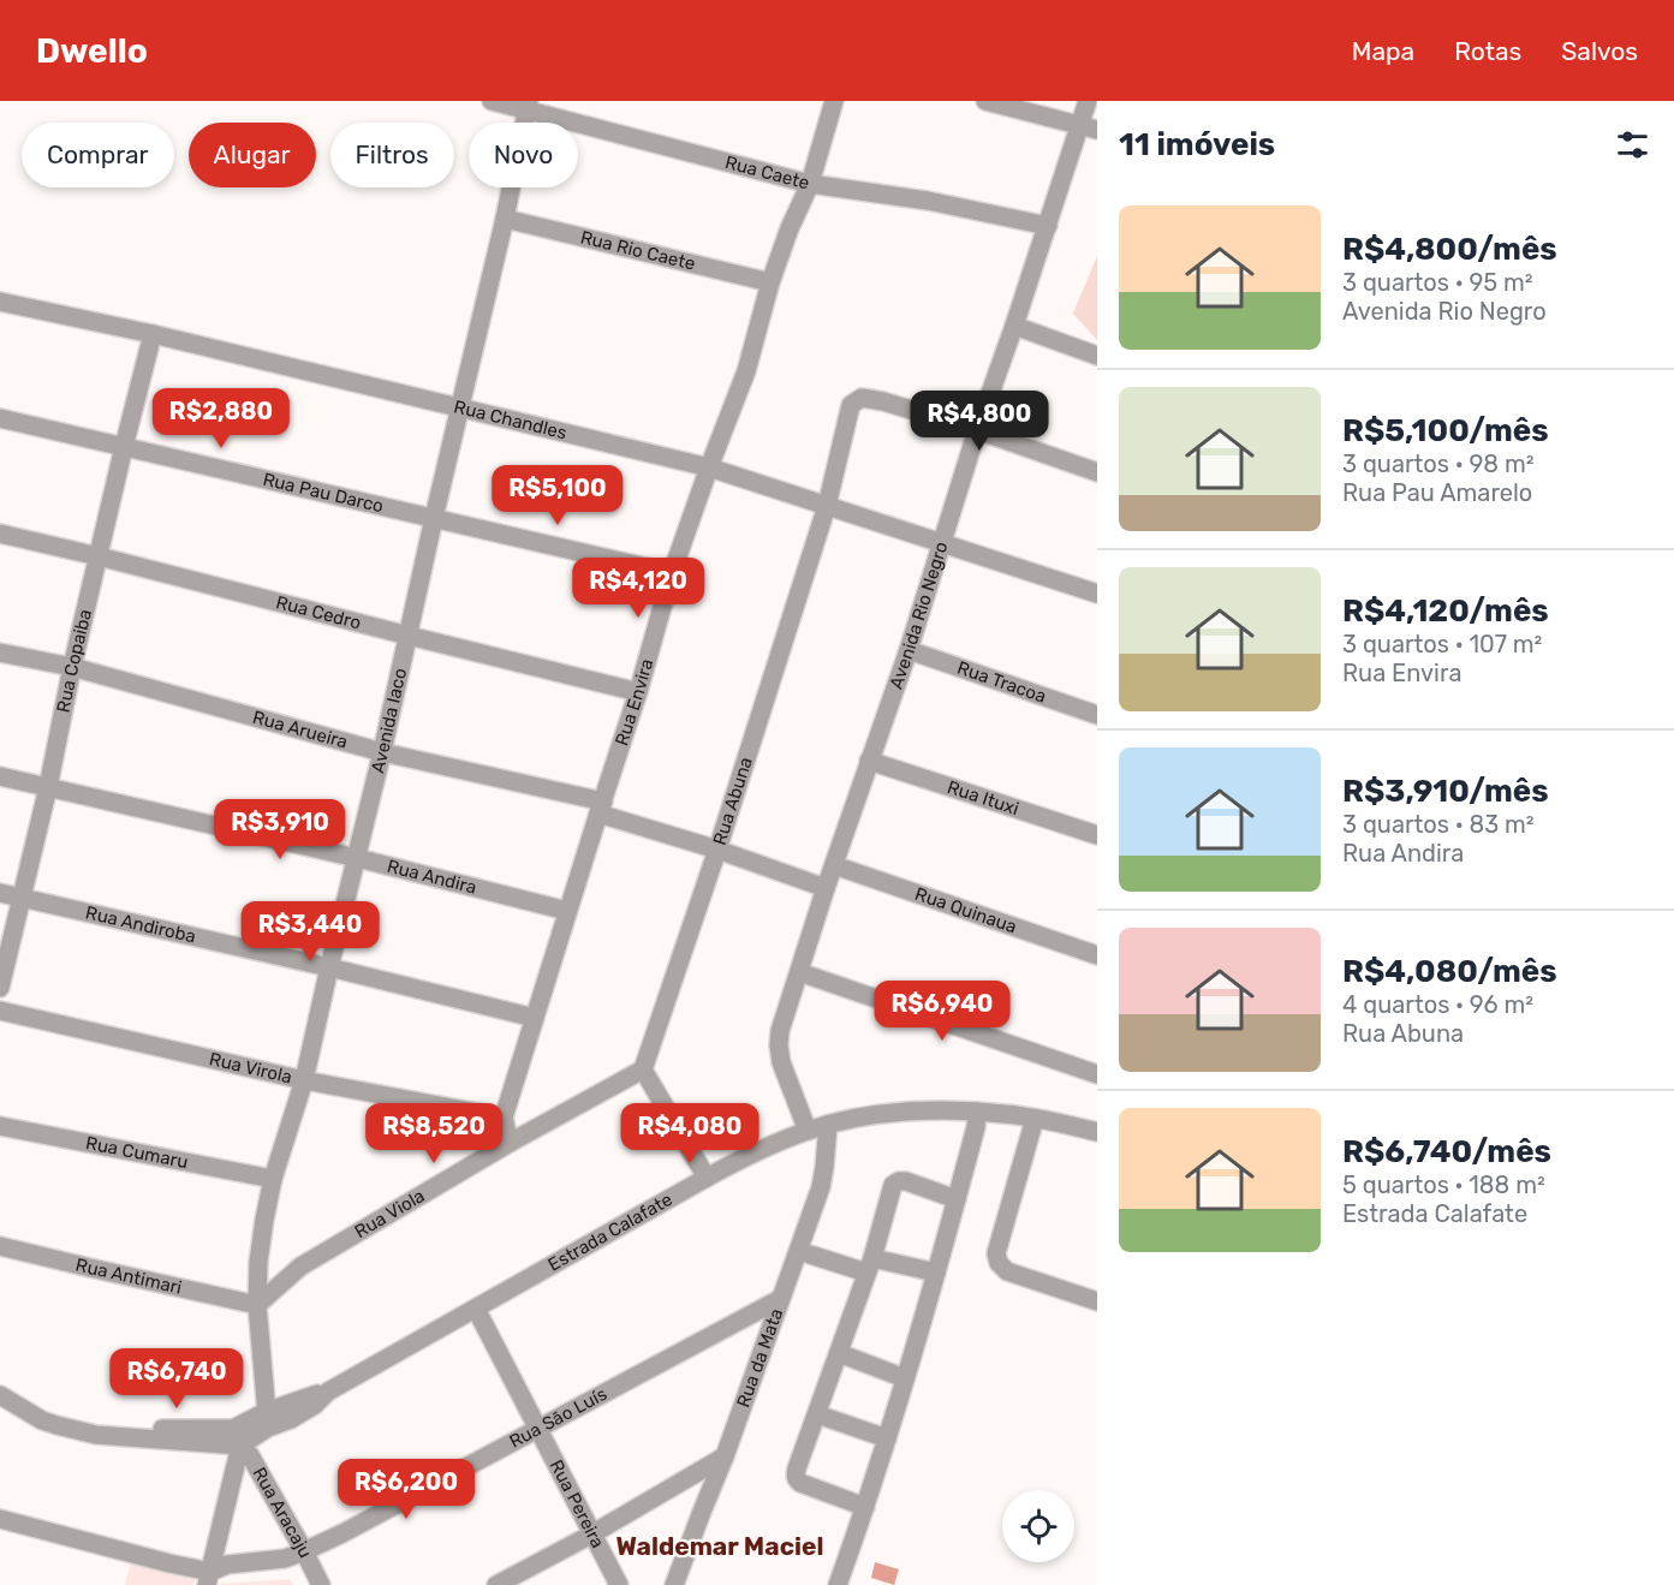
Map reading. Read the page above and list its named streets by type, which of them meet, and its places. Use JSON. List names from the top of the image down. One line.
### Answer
{"streets":{"street":["Rua Caete","Rua Rio Caete","Rua Chandles","Rua Pau Darco","Rua Cedro","Avenida Rio Negro","Rua Copaiba","Rua Tracoa","Rua Envira","Avenida Iaco","Rua Arueira","Rua Ituxi","Rua Abuna","Rua Andira","Rua Quinaua","Rua Andiroba","Rua Virola","Rua Cumaru","Rua Viola","Estrada Calafate","Rua Antimari","Rua da Mata","Rua São Luís","Rua Pereira","Rua Aracaju"]},"crossings":[["Rua Caete","Avenida Rio Negro"],["Rua Caete","Rua Envira"],["Rua Caete","Avenida Iaco"],["Rua Rio Caete","Rua Envira"],["Rua Rio Caete","Avenida Iaco"],["Rua Chandles","Avenida Rio Negro"],["Rua Chandles","Rua Copaiba"],["Rua Chandles","Rua Envira"],["Rua Chandles","Avenida Iaco"],["Rua Chandles","Rua Abuna"],["Rua Pau Darco","Rua Copaiba"],["Rua Pau Darco","Rua Envira"],["Rua Pau Darco","Avenida Iaco"],["Rua Cedro","Rua Copaiba"],["Rua Cedro","Rua Envira"],["Rua Cedro","Avenida Iaco"],["Avenida Rio Negro","Rua Tracoa"],["Avenida Rio Negro","Rua Arueira"],["Avenida Rio Negro","Rua Ituxi"],["Avenida Rio Negro","Rua Abuna"],["Avenida Rio Negro","Rua Quinaua"],["Avenida Rio Negro","Estrada Calafate"],["Rua Copaiba","Rua Arueira"],["Rua Copaiba","Rua Andira"],["Rua Copaiba","Rua Andiroba"],["Rua Envira","Rua Arueira"],["Rua Envira","Rua Andira"],["Rua Envira","Rua Andiroba"],["Rua Envira","Rua Virola"],["Avenida Iaco","Rua Arueira"],["Avenida Iaco","Rua Andira"],["Avenida Iaco","Rua Andiroba"],["Avenida Iaco","Rua Virola"],["Avenida Iaco","Rua Cumaru"],["Avenida Iaco","Rua Viola"],["Avenida Iaco","Estrada Calafate"],["Avenida Iaco","Rua Antimari"],["Rua Arueira","Rua Abuna"],["Rua Abuna","Rua Viola"],["Rua Viola","Rua Antimari"],["Estrada Calafate","Rua da Mata"],["Estrada Calafate","Rua Pereira"],["Estrada Calafate","Rua Aracaju"],["Rua da Mata","Rua São Luís"],["Rua São Luís","Rua Pereira"],["Rua São Luís","Rua Aracaju"]],"districts":["Waldemar Maciel"],"page":{"header":"Dwello","nav":["Mapa","Rotas","Salvos"],"heading":"11 imóveis","chip":["Comprar","Alugar","Filtros","Novo"],"list":[{"name":"R$4,800/mês","note":"3 quartos · 95 m² · Avenida Rio Negro"},{"name":"R$5,100/mês","note":"3 quartos · 98 m² · Rua Pau Amarelo"},{"name":"R$4,120/mês","note":"3 quartos · 107 m² · Rua Envira"},{"name":"R$3,910/mês","note":"3 quartos · 83 m² · Rua Andira"},{"name":"R$4,080/mês","note":"4 quartos · 96 m² · Rua Abuna"},{"name":"R$6,740/mês","note":"5 quartos · 188 m² · Estrada Calafate"}],"price":["R$2,880","R$4,800","R$5,100","R$4,120","R$3,910","R$3,440","R$6,940","R$8,520","R$4,080","R$6,740","R$6,200"]}}
